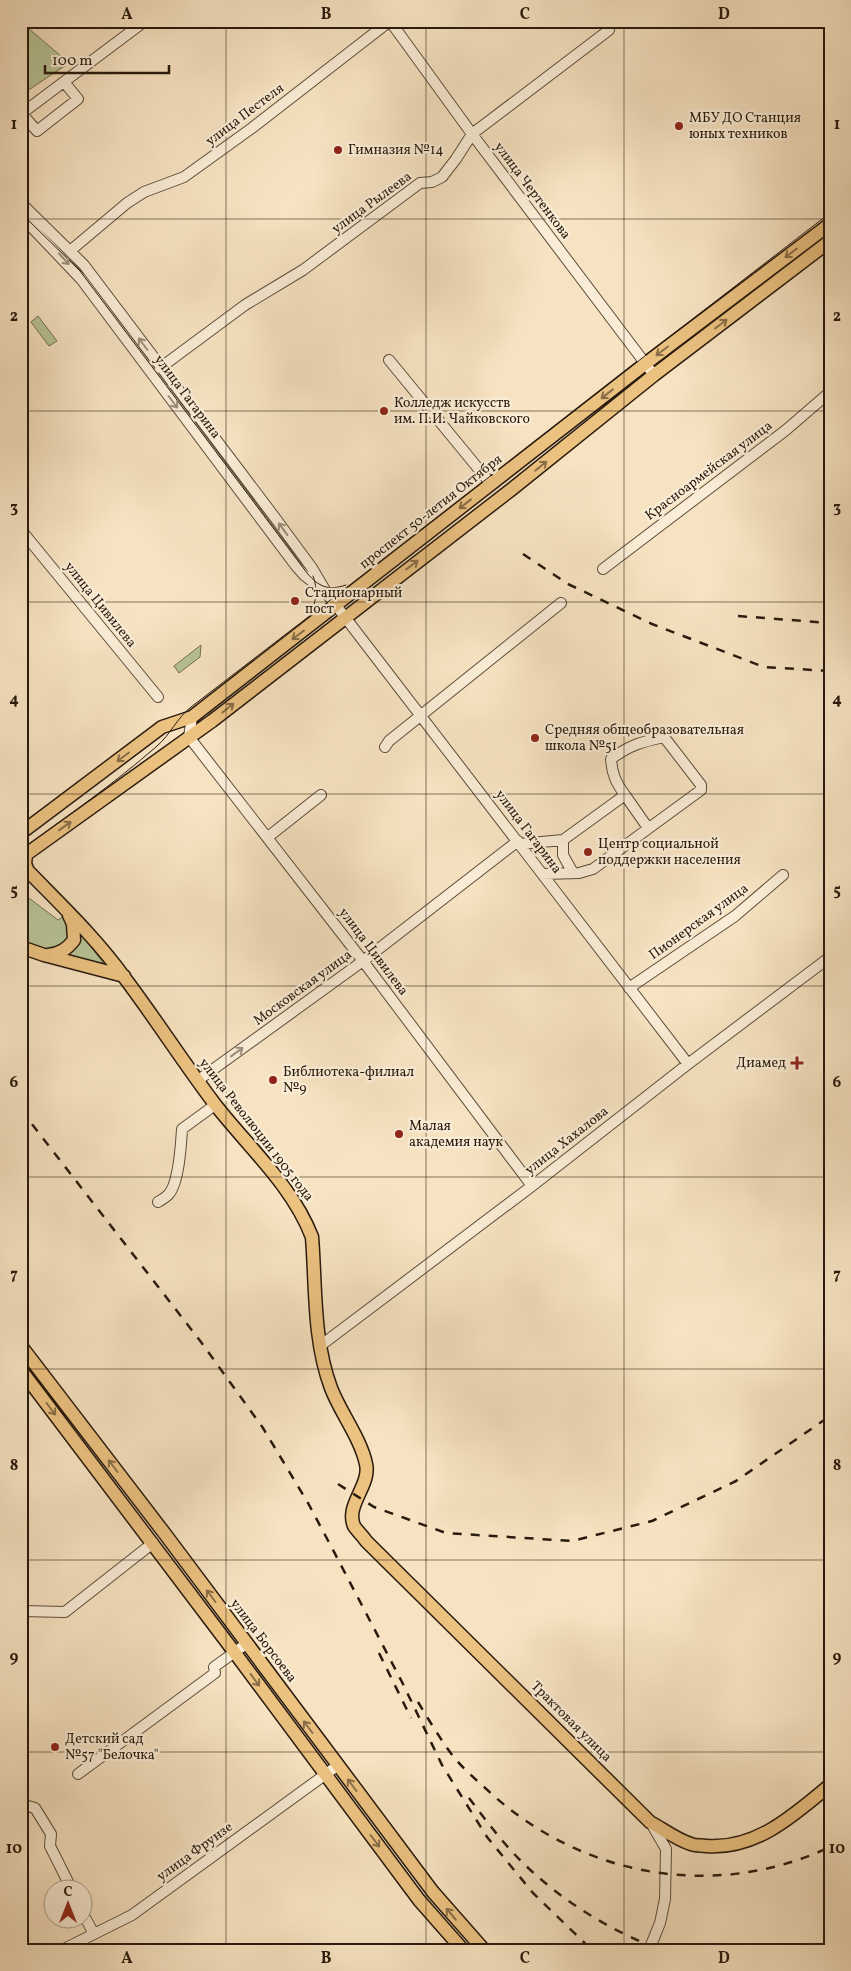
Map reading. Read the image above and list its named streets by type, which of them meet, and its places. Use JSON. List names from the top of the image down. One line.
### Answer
{"streets":{"main road":["проспект 50-летия Октября","улица Революции 1905 года","улица Борсоева","Трактовая улица"],"street":["улица Пестеля","улица Чертенкова","улица Рылеева","улица Гагарина","Красноармейская улица","улица Цивилева","Пионерская улица","Московская улица","улица Хахалова","улица Фрунзе"]},"crossings":[["улица Пестеля","улица Чертенкова"],["улица Пестеля","улица Гагарина"],["улица Чертенкова","улица Рылеева"],["улица Чертенкова","проспект 50-летия Октября"],["улица Рылеева","улица Гагарина"],["улица Гагарина","проспект 50-летия Октября"],["улица Гагарина","Пионерская улица"],["улица Гагарина","Московская улица"],["улица Гагарина","улица Хахалова"],["улица Цивилева","Московская улица"],["улица Цивилева","улица Хахалова"],["Московская улица","улица Революции 1905 года"],["улица Революции 1905 года","улица Хахалова"],["улица Революции 1905 года","Трактовая улица"],["улица Борсоева","улица Фрунзе"]],"one_way":["Московская улица"],"places":{"other":["МБУ ДО Станция юных техников","Гимназия №14","Колледж искусств им. П.И. Чайковского","Стационарный пост","Средняя общеобразовательная школа №51","Центр социальной поддержки населения","Библиотека-филиал №9","Малая академия наук","Детский сад №57 \"Белочка\""],"health":["Диамед"]},"scale_bar":"100 m","north":"top","grid":{"columns":["A","B","C","D"],"rows":["1","2","3","4","5","6","7","8","9","10"]}}
